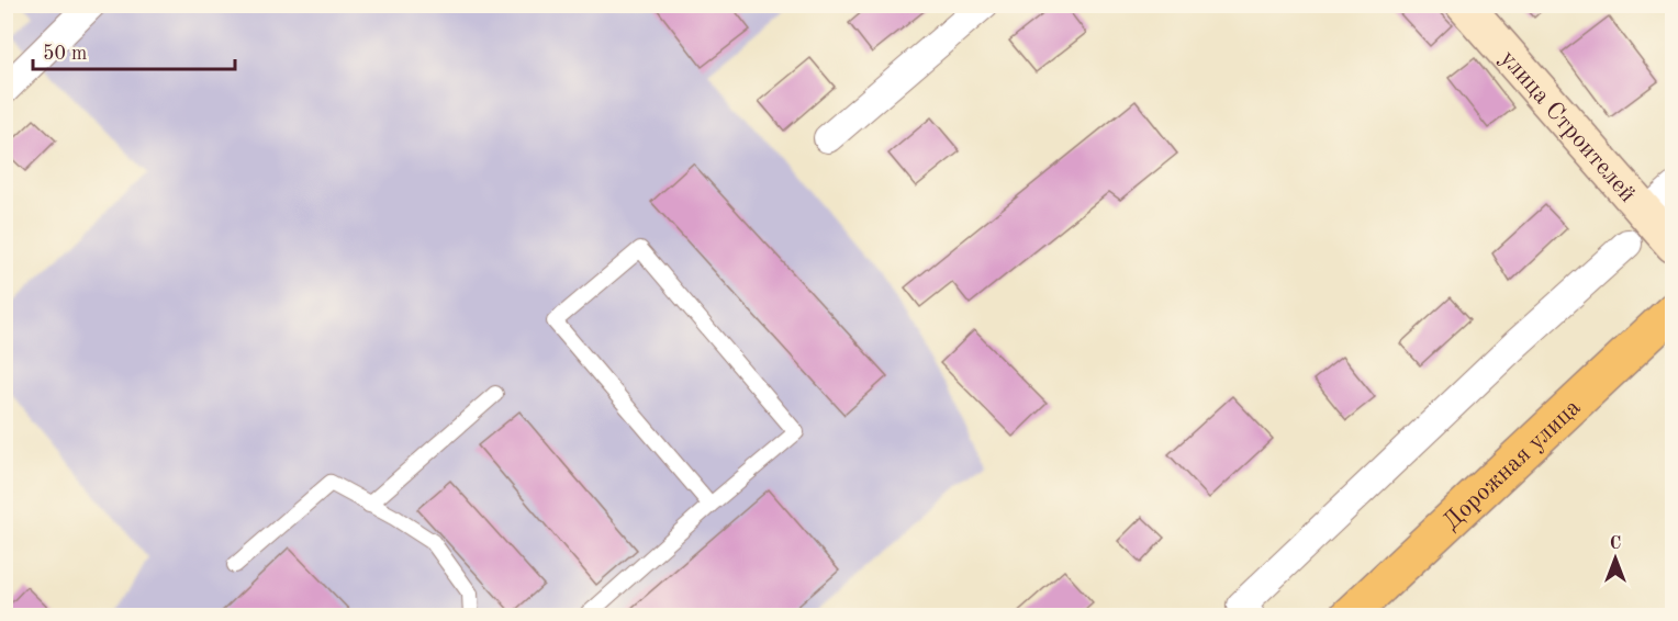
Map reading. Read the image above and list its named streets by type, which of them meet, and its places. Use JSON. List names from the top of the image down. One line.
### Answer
{"streets":{"main road":["Дорожная улица"],"street":["улица Строителей"]},"scale_bar":"50 m","north":"top"}
